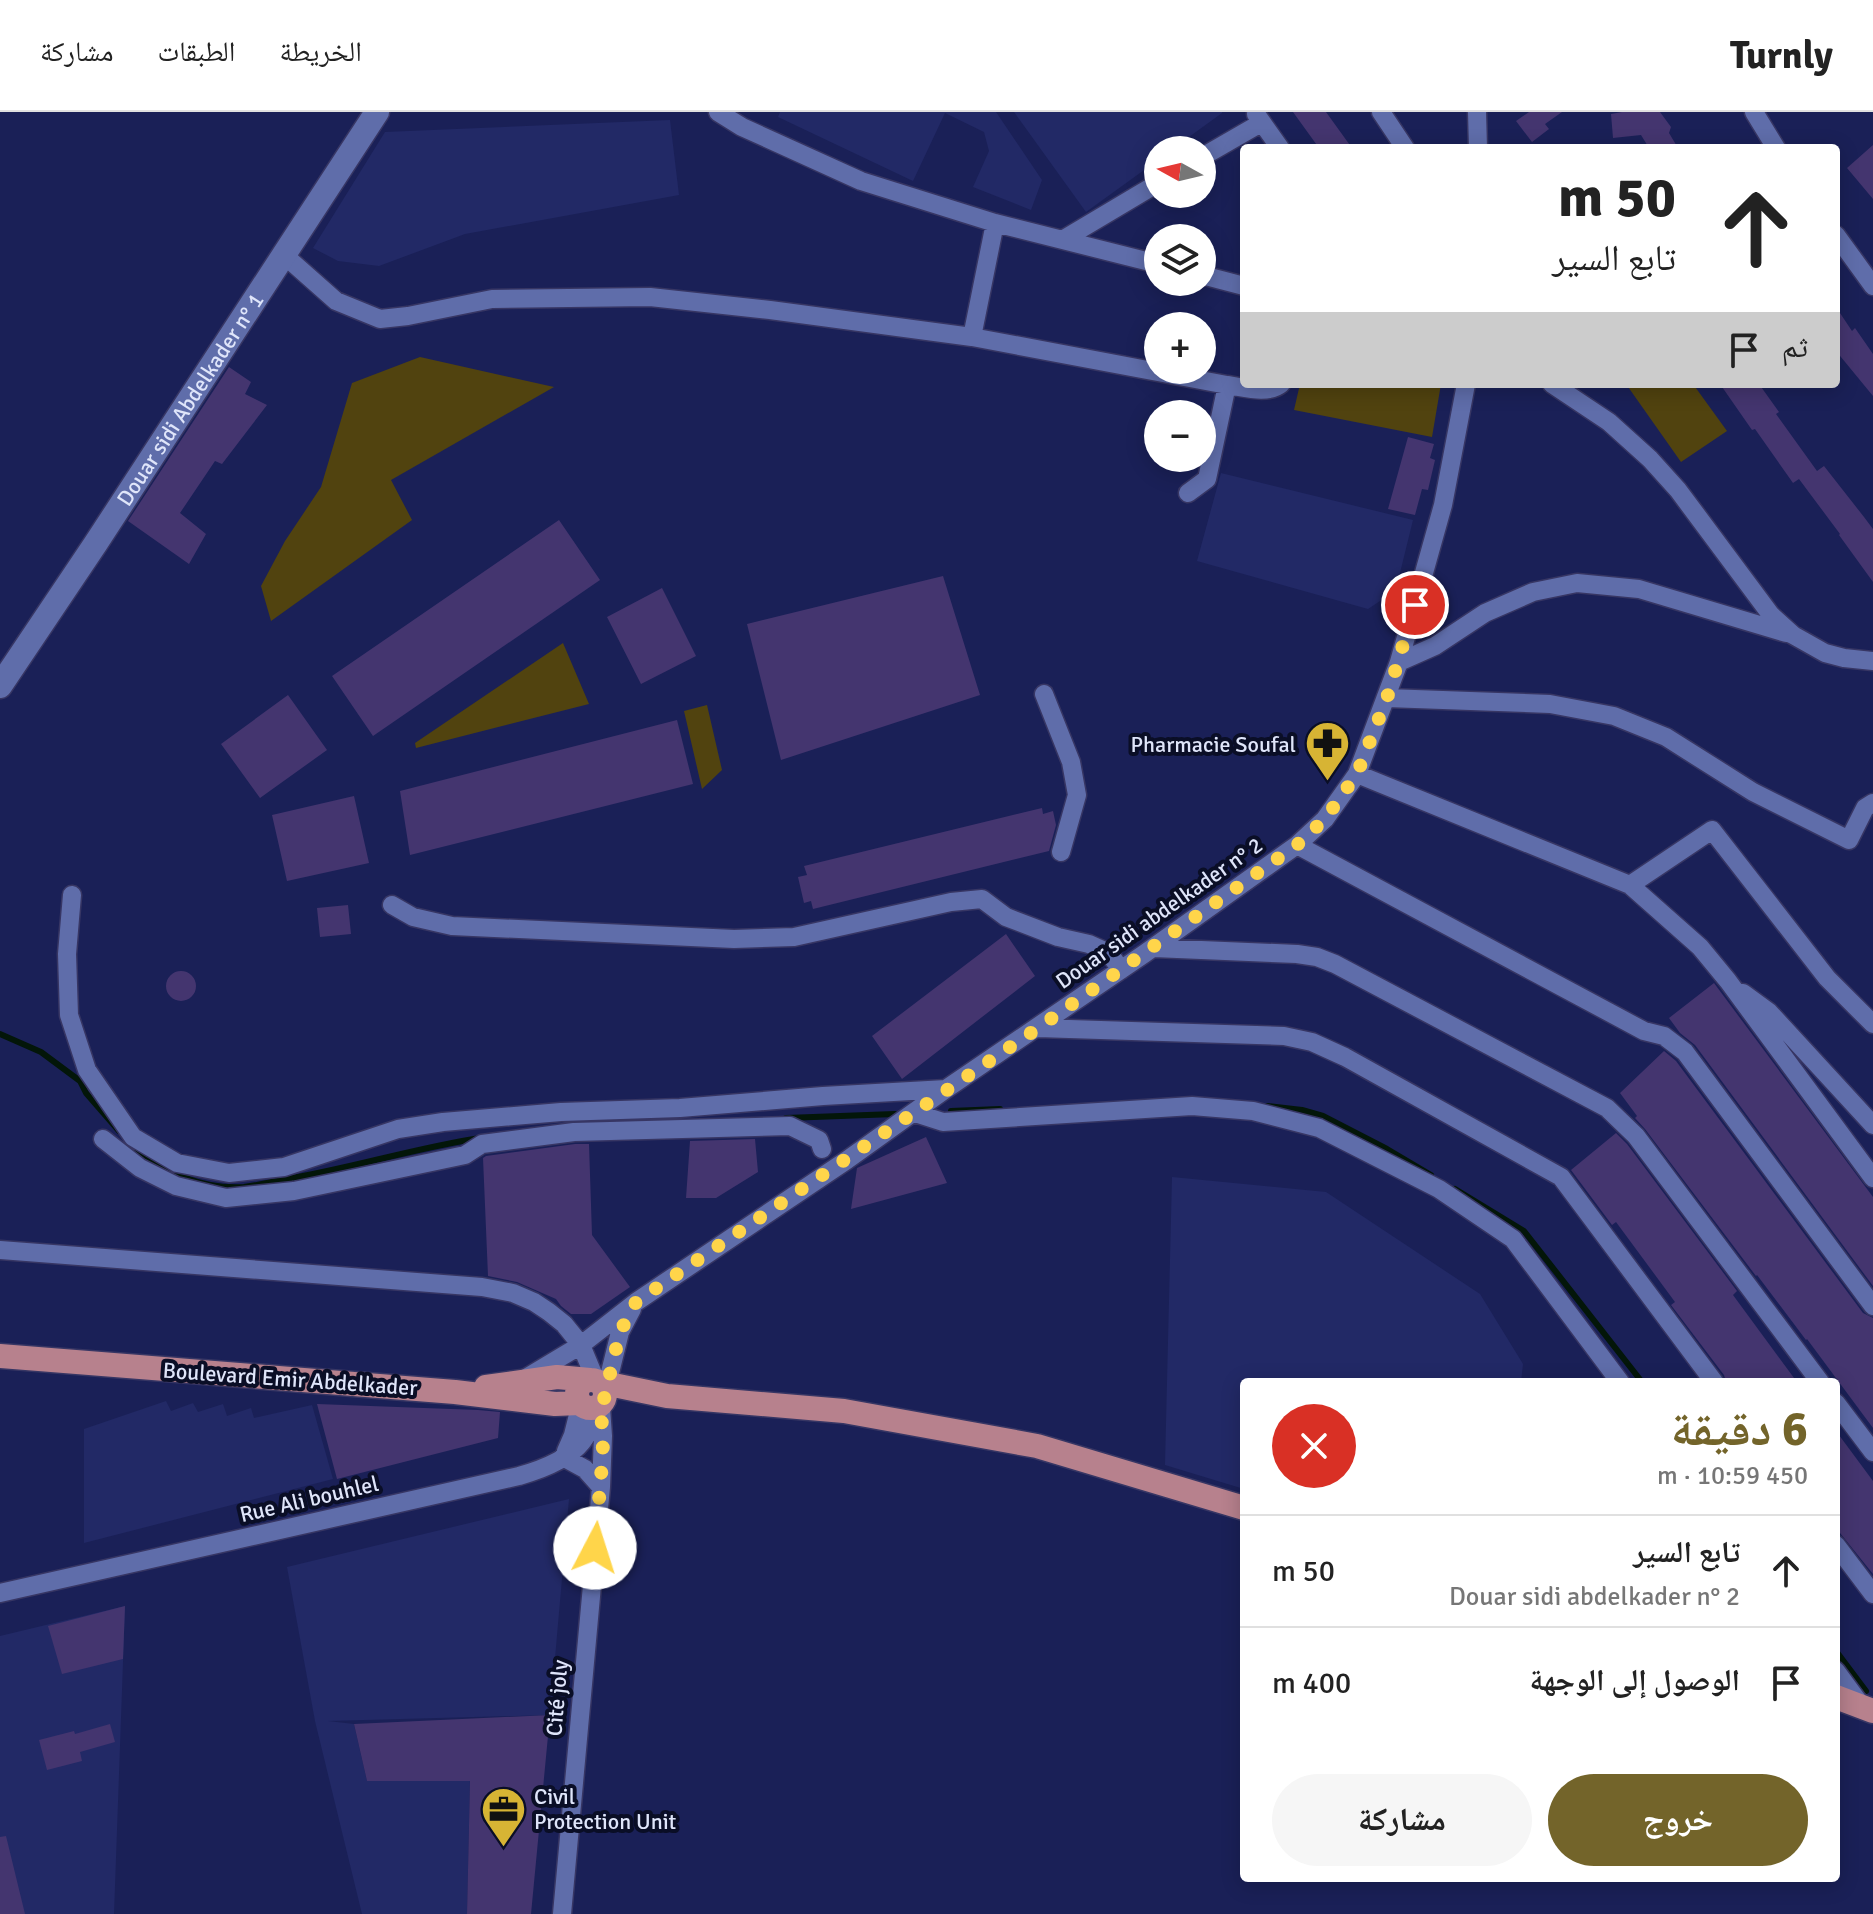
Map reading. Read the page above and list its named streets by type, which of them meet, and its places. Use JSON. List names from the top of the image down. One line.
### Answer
{"streets":{"main road":["Boulevard Emir Abdelkader"],"street":["Douar sidi Abdelkader n° 1","Douar sidi abdelkader n° 2","Rue Ali bouhlel","Cité joly"]},"crossings":[["Douar sidi abdelkader n° 2","Boulevard Emir Abdelkader"],["Douar sidi abdelkader n° 2","Cité joly"],["Boulevard Emir Abdelkader","Cité joly"]],"places":{"pharmacy":["Pharmacie Soufal"],"office":["Civil Protection Unit"]},"north":"left","page":{"header":"Turnly","nav":["الخريطة","الطبقات","مشاركة"],"map_buttons":["+","−"],"turn":["50 m","تابع السير"],"then":"ثم","heading":["6 دقيقة","450 m · 10:59"],"list":[{"name":"تابع السير","note":"Douar sidi abdelkader n° 2","value":"50 m"},{"name":"الوصول إلى الوجهة","value":"400 m"}],"buttons":["خروج","مشاركة"]}}
